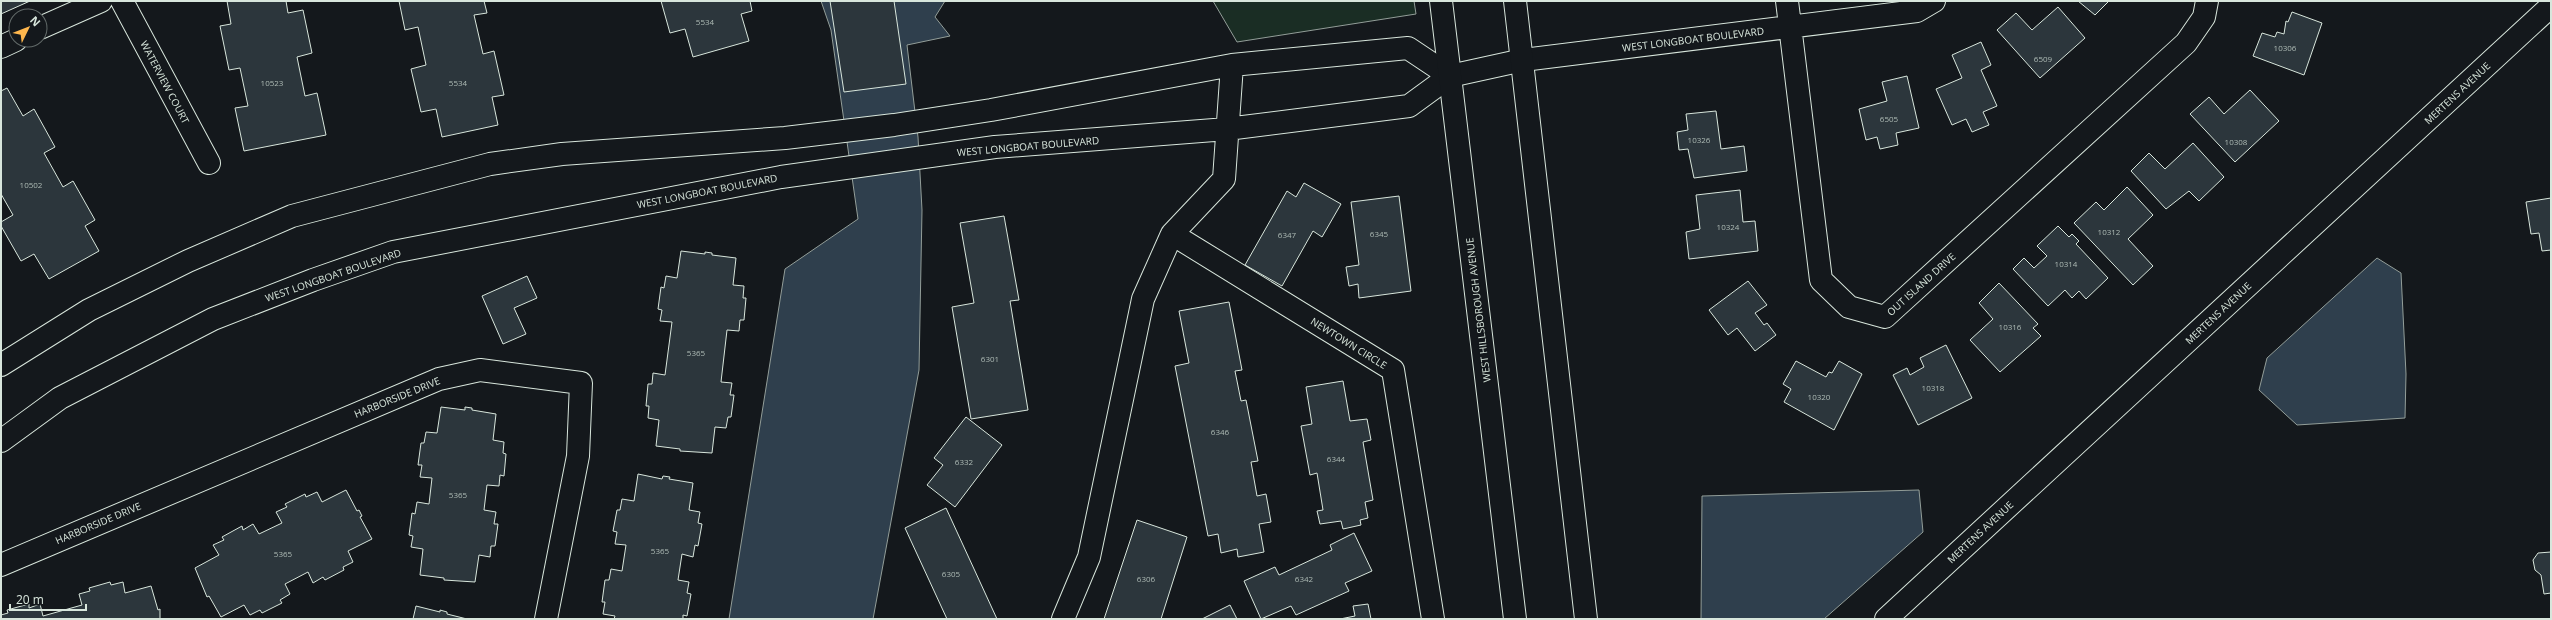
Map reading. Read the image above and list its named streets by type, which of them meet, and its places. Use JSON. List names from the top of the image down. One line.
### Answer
{"streets":{"street":["WEST LONGBOAT BOULEVARD","WATERVIEW COURT","MERTENS AVENUE","OUT ISLAND DRIVE","WEST HILLSBOROUGH AVENUE","NEWTOWN CIRCLE","HARBORSIDE DRIVE"]},"crossings":[["WEST LONGBOAT BOULEVARD","OUT ISLAND DRIVE"],["WEST LONGBOAT BOULEVARD","WEST HILLSBOROUGH AVENUE"]],"house_numbers":["5534","10306","6509","10523","5534","6505","10326","10308","10502","10324","10312","6345","6347","10314","10316","5365","6301","10318","10320","6346","6344","6332","5365","5365","5365","6305","6306","6342"],"scale_bar":"20 m","north":"top right"}
